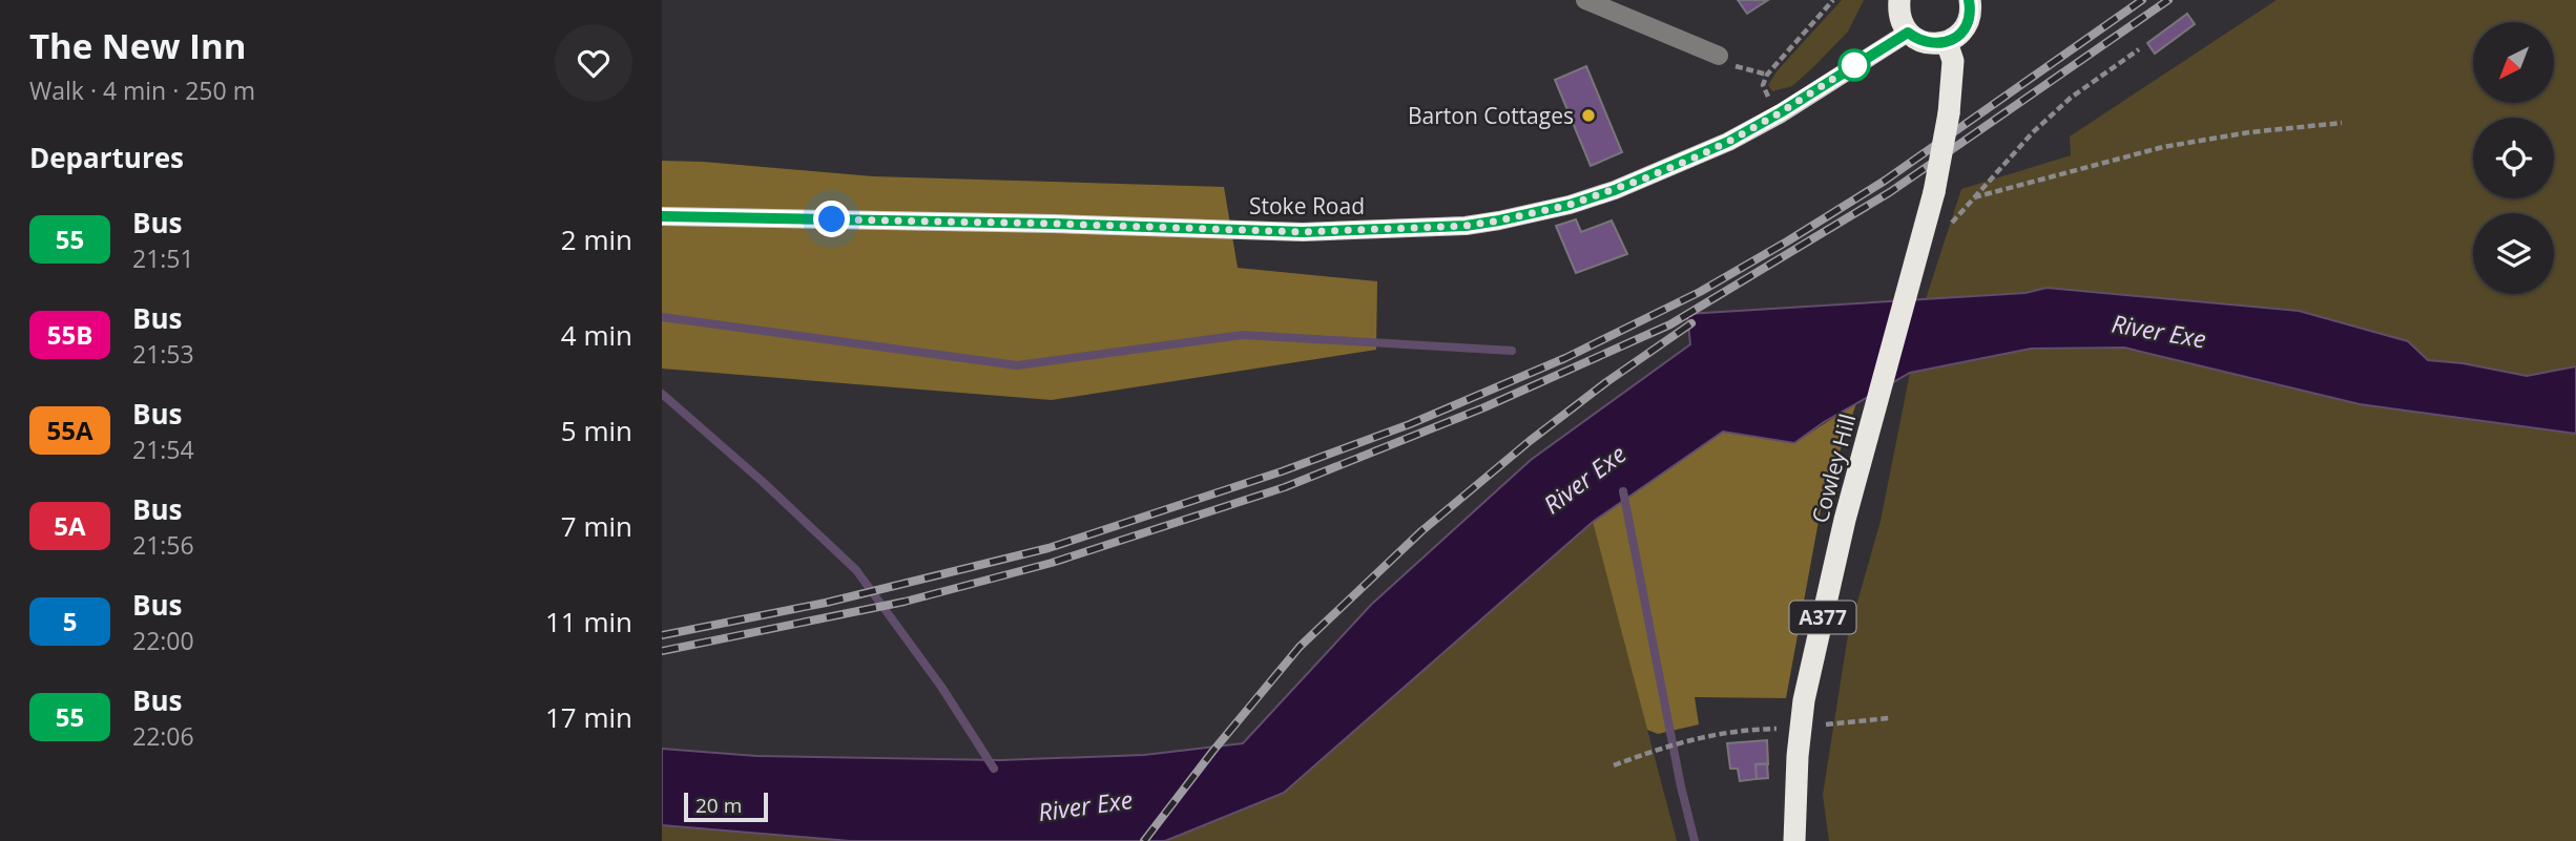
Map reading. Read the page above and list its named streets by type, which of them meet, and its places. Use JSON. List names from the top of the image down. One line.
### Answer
{"streets":{"highway":["Cowley Hill","A377"],"main road":["Stoke Road"]},"water":["River Exe"],"places":["Barton Cottages"],"lines":["bus line 55"],"scale_bar":"20 m","north":"bottom left","page":{"heading":[["The New Inn","Walk · 4 min · 250 m"],"Departures"],"list":[{"mark":"55","name":"Bus","note":"21:51","value":"2 min"},{"mark":"55B","name":"Bus","note":"21:53","value":"4 min"},{"mark":"55A","name":"Bus","note":"21:54","value":"5 min"},{"mark":"5A","name":"Bus","note":"21:56","value":"7 min"},{"mark":"5","name":"Bus","note":"22:00","value":"11 min"},{"mark":"55","name":"Bus","note":"22:06","value":"17 min"}],"scale":"20 m"}}
